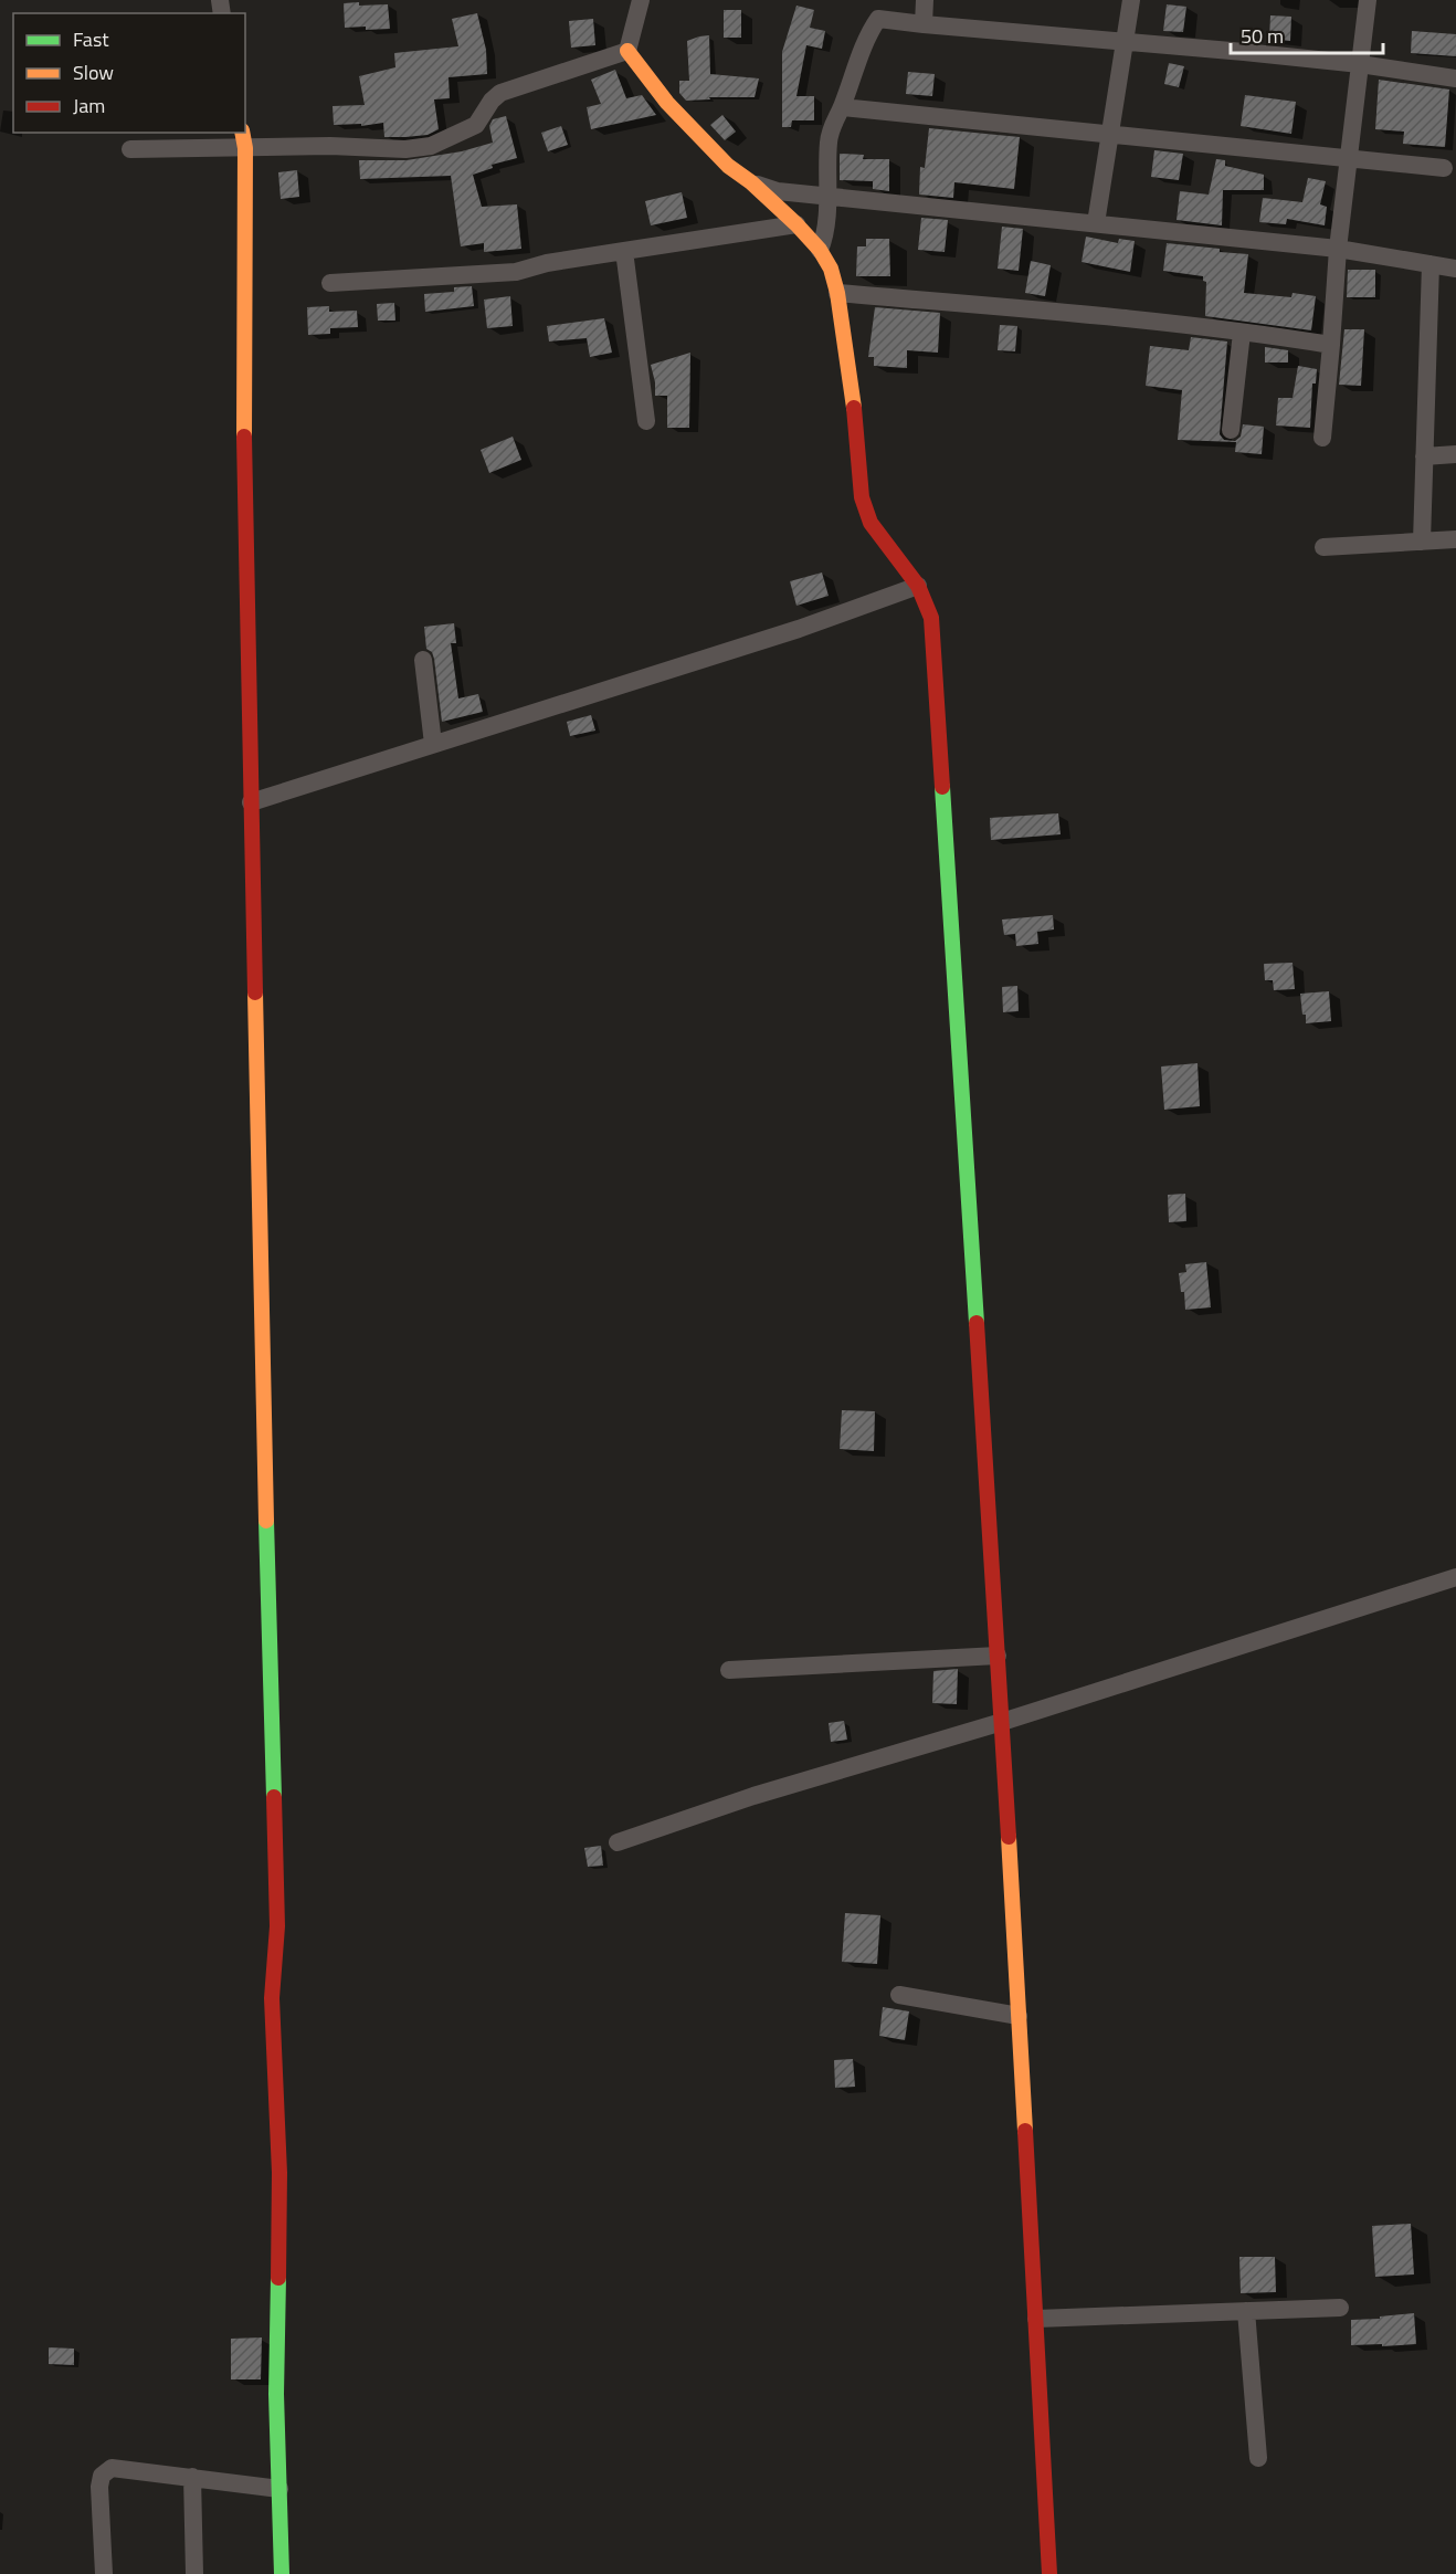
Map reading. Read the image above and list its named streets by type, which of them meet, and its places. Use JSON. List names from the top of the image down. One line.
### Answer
{"legend":["Fast","Slow","Jam"],"scale_bar":"50 m"}
